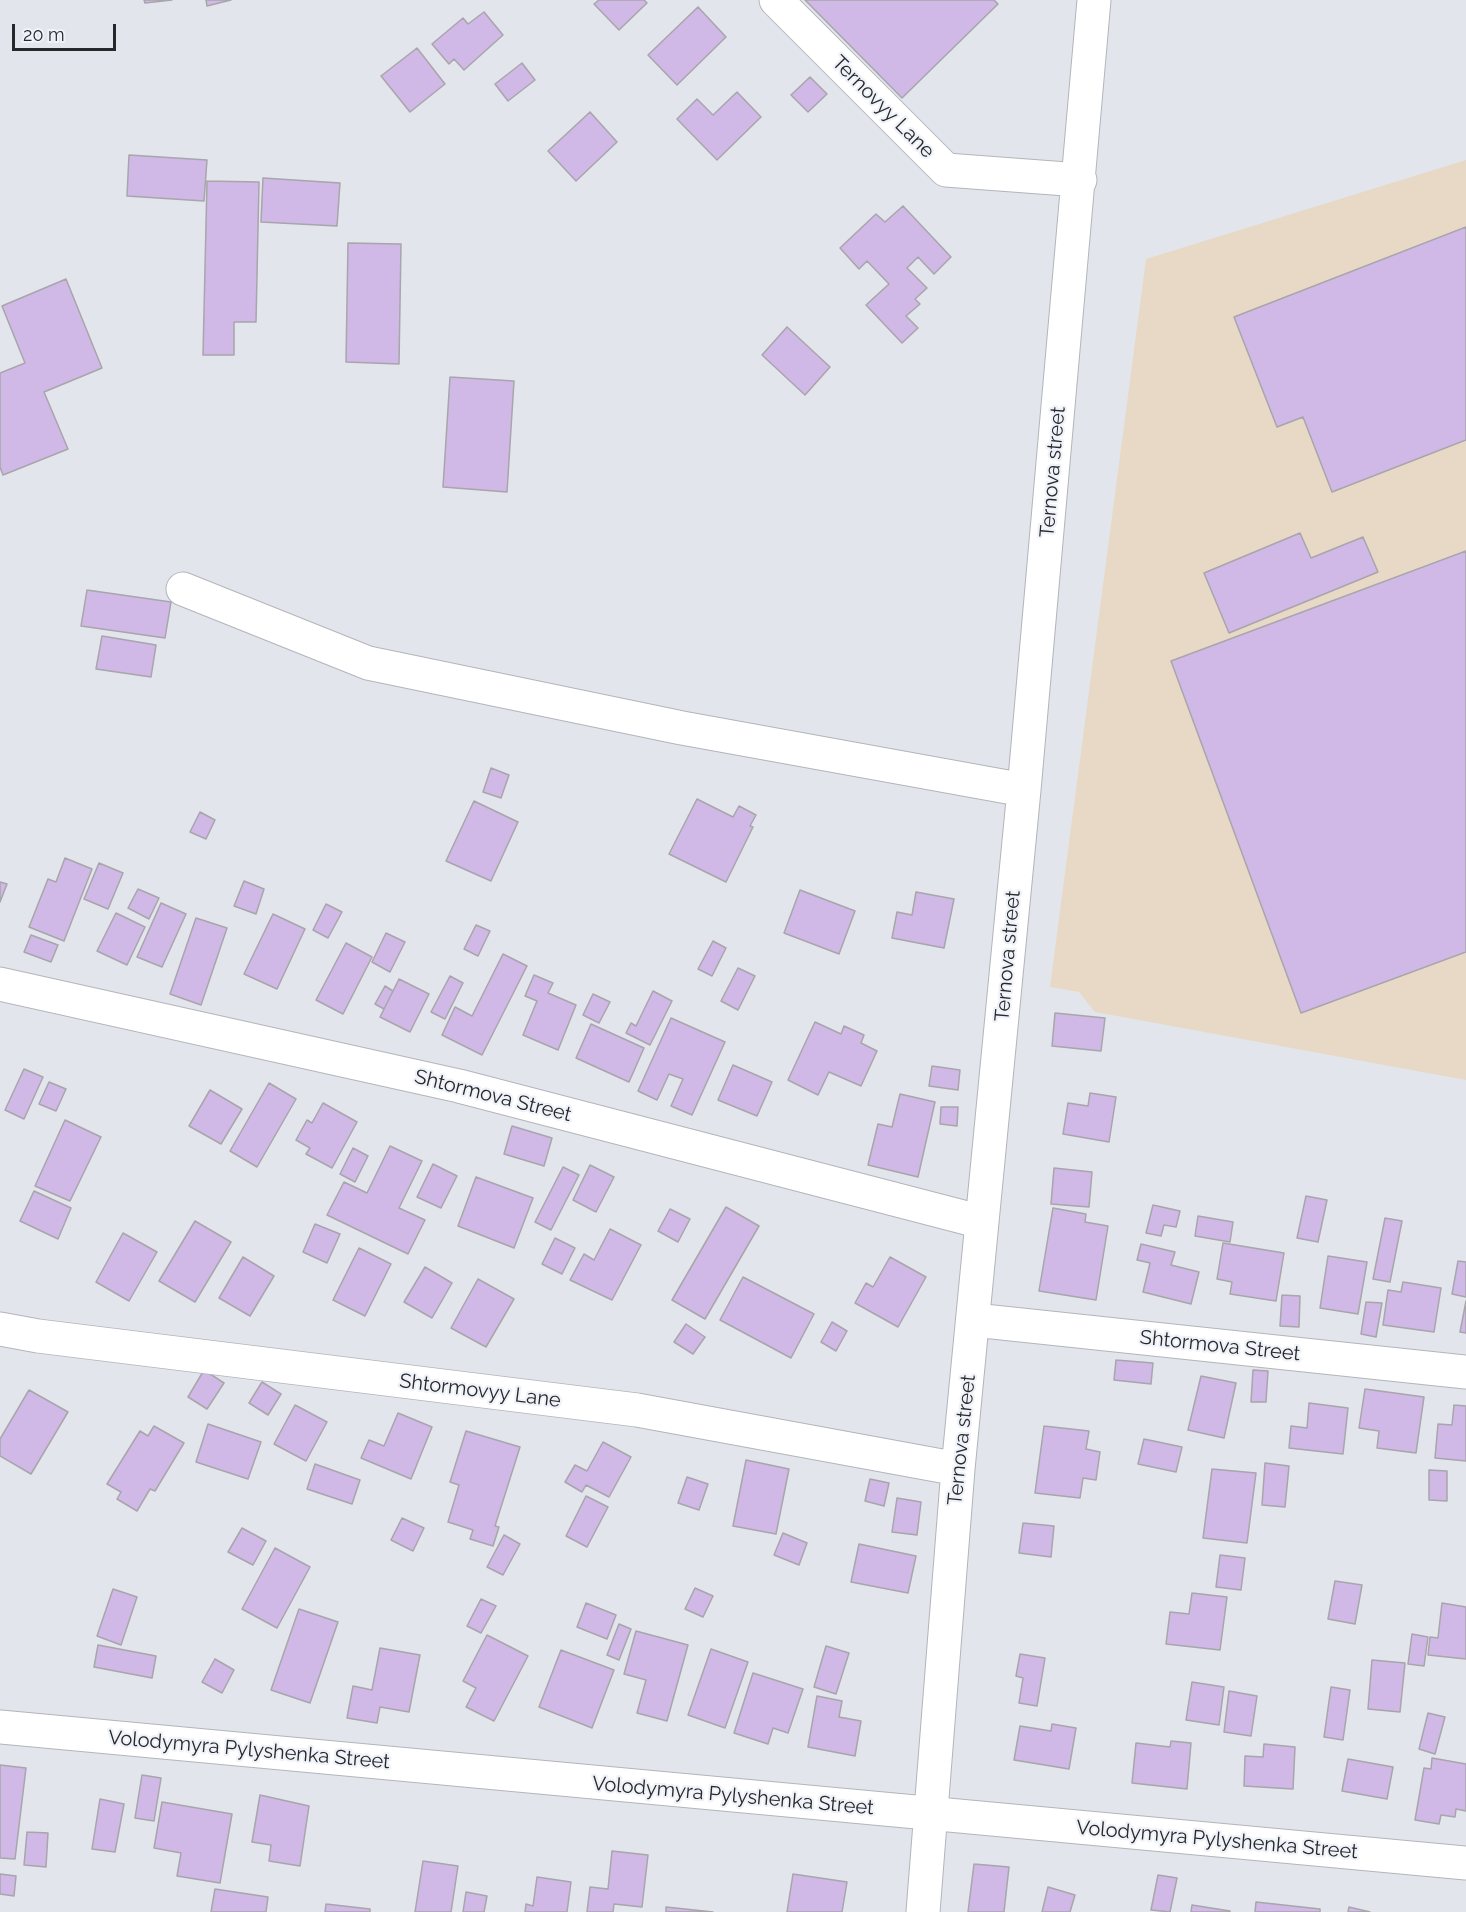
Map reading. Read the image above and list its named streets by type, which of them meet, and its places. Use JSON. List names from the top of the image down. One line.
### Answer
{"streets":{"street":["Ternovyy Lane","Ternova street","Shtormova Street","Shtormovyy Lane","Volodymyra Pylyshenka Street"]},"crossings":[["Ternovyy Lane","Ternova street"],["Ternova street","Shtormova Street"],["Ternova street","Shtormovyy Lane"],["Ternova street","Volodymyra Pylyshenka Street"]],"scale_bar":"20 m"}
